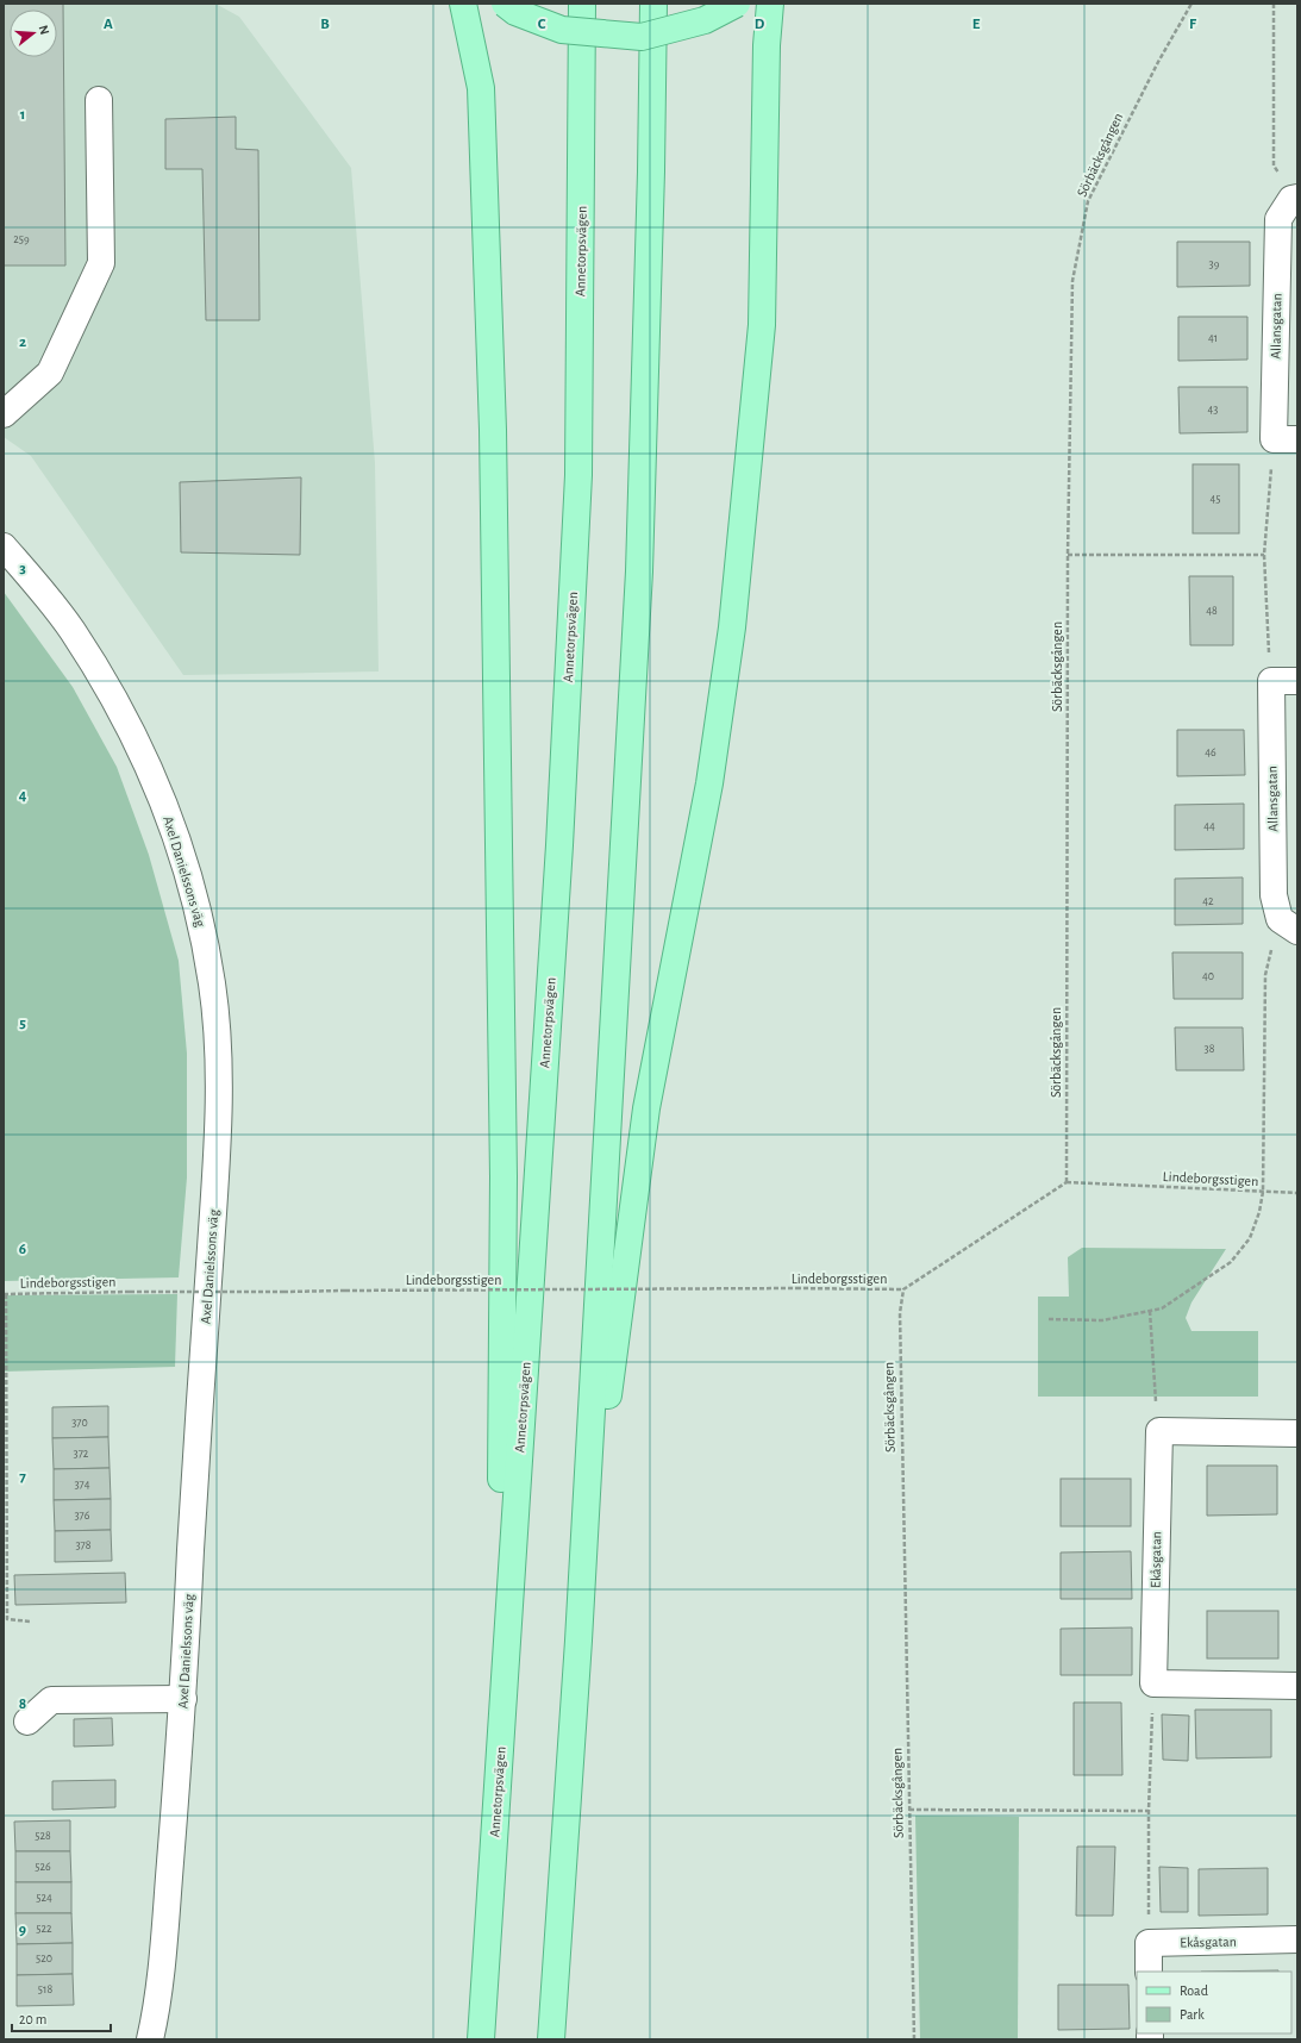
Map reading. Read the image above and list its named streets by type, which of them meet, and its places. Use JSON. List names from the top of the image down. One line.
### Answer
{"streets":{"main road":["Annetorpsvägen"],"street":["Allansgatan","Axel Danielssons väg","Ekåsgatan"],"path":["Sörbäcksgången","Lindeborgsstigen"]},"crossings":[["Sörbäcksgången","Lindeborgsstigen"]],"house_numbers":["259","39","41","43","45","48","46","44","42","40","38","370","372","374","376","378","528","526","524","522","520","518"],"legend":["Road","Park"],"scale_bar":"20 m","north":"right","grid":{"columns":["A","B","C","D","E","F"],"rows":["1","2","3","4","5","6","7","8","9"]}}
